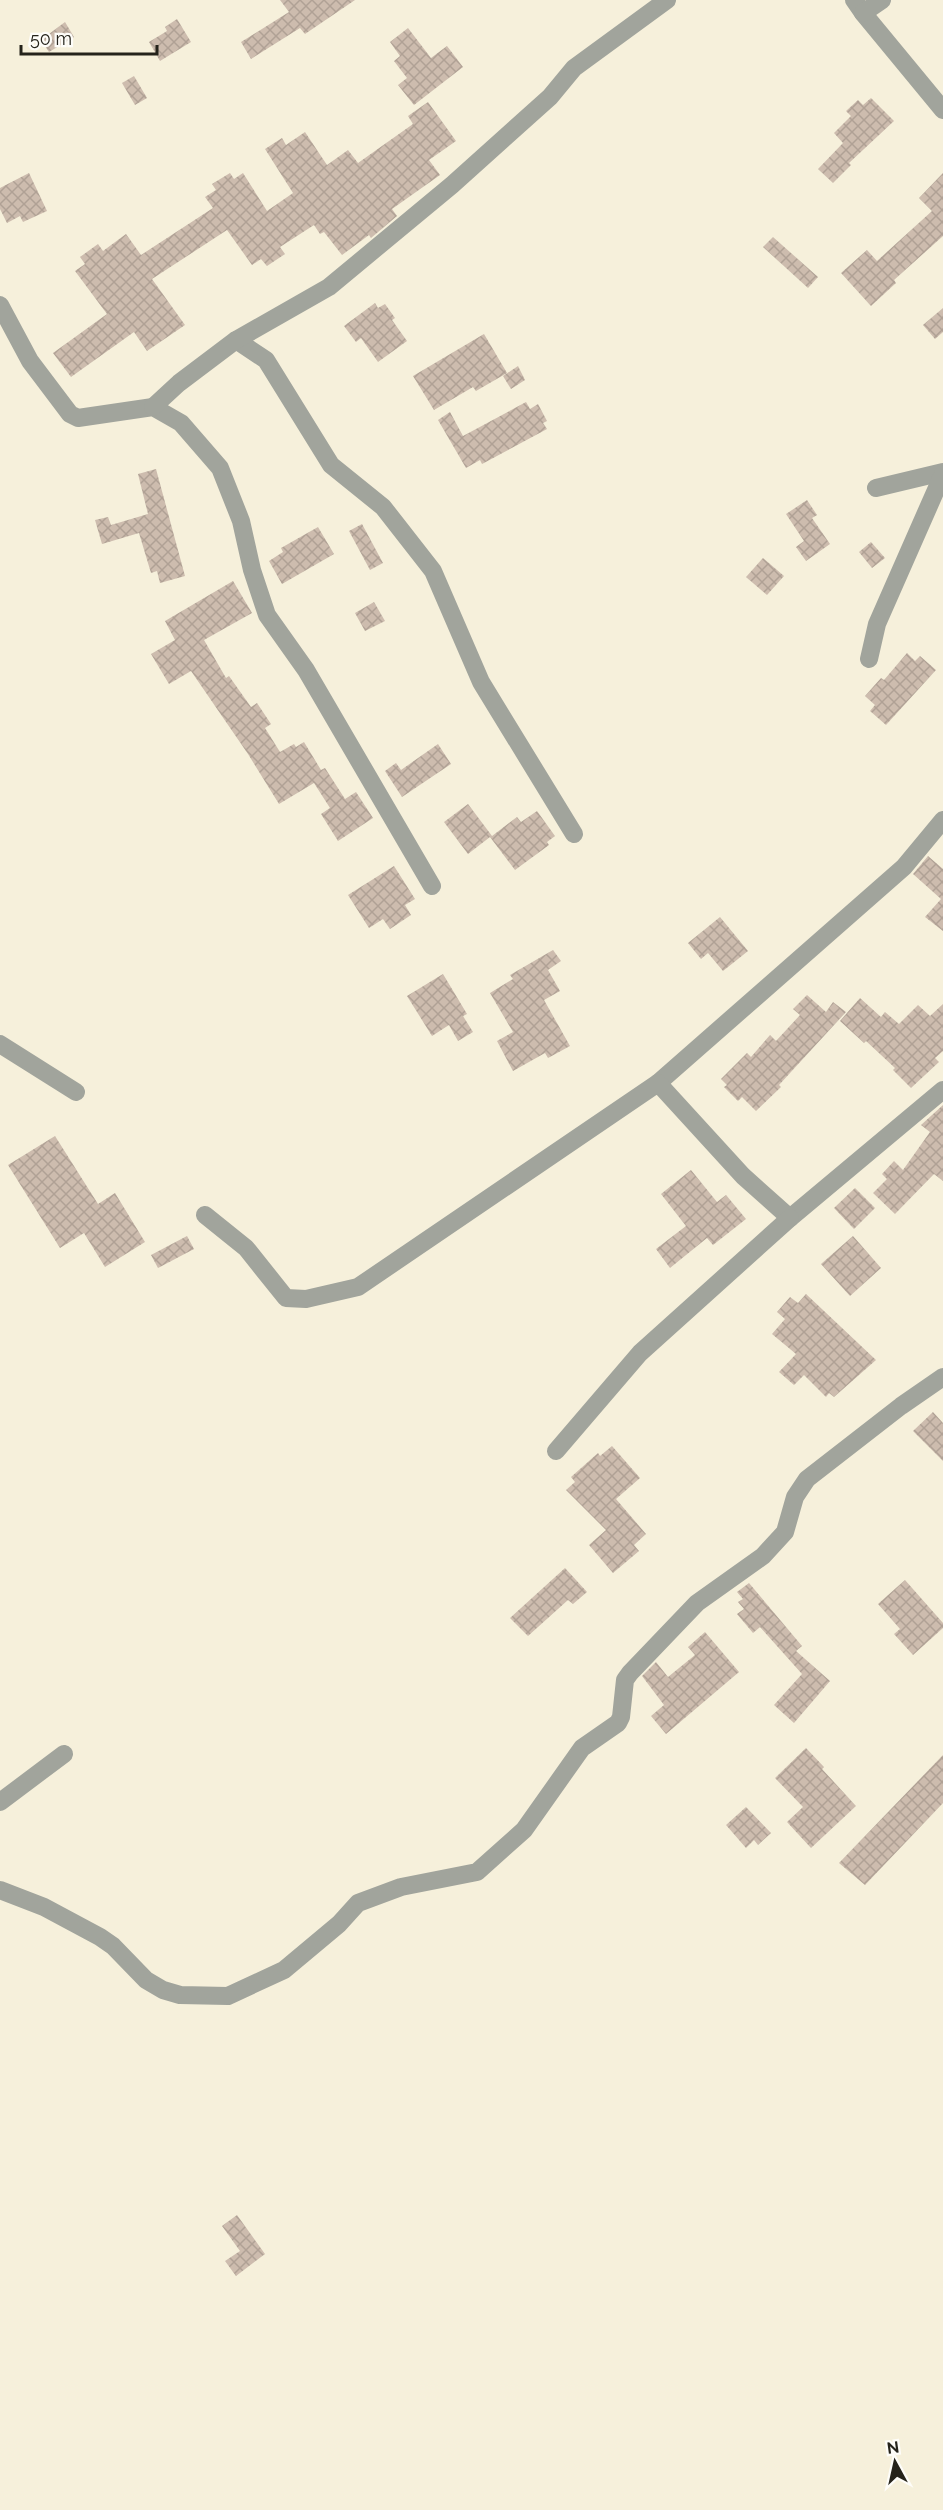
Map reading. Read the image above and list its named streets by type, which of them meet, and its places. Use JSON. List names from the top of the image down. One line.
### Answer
{"scale_bar":"50 m","north":"top"}
